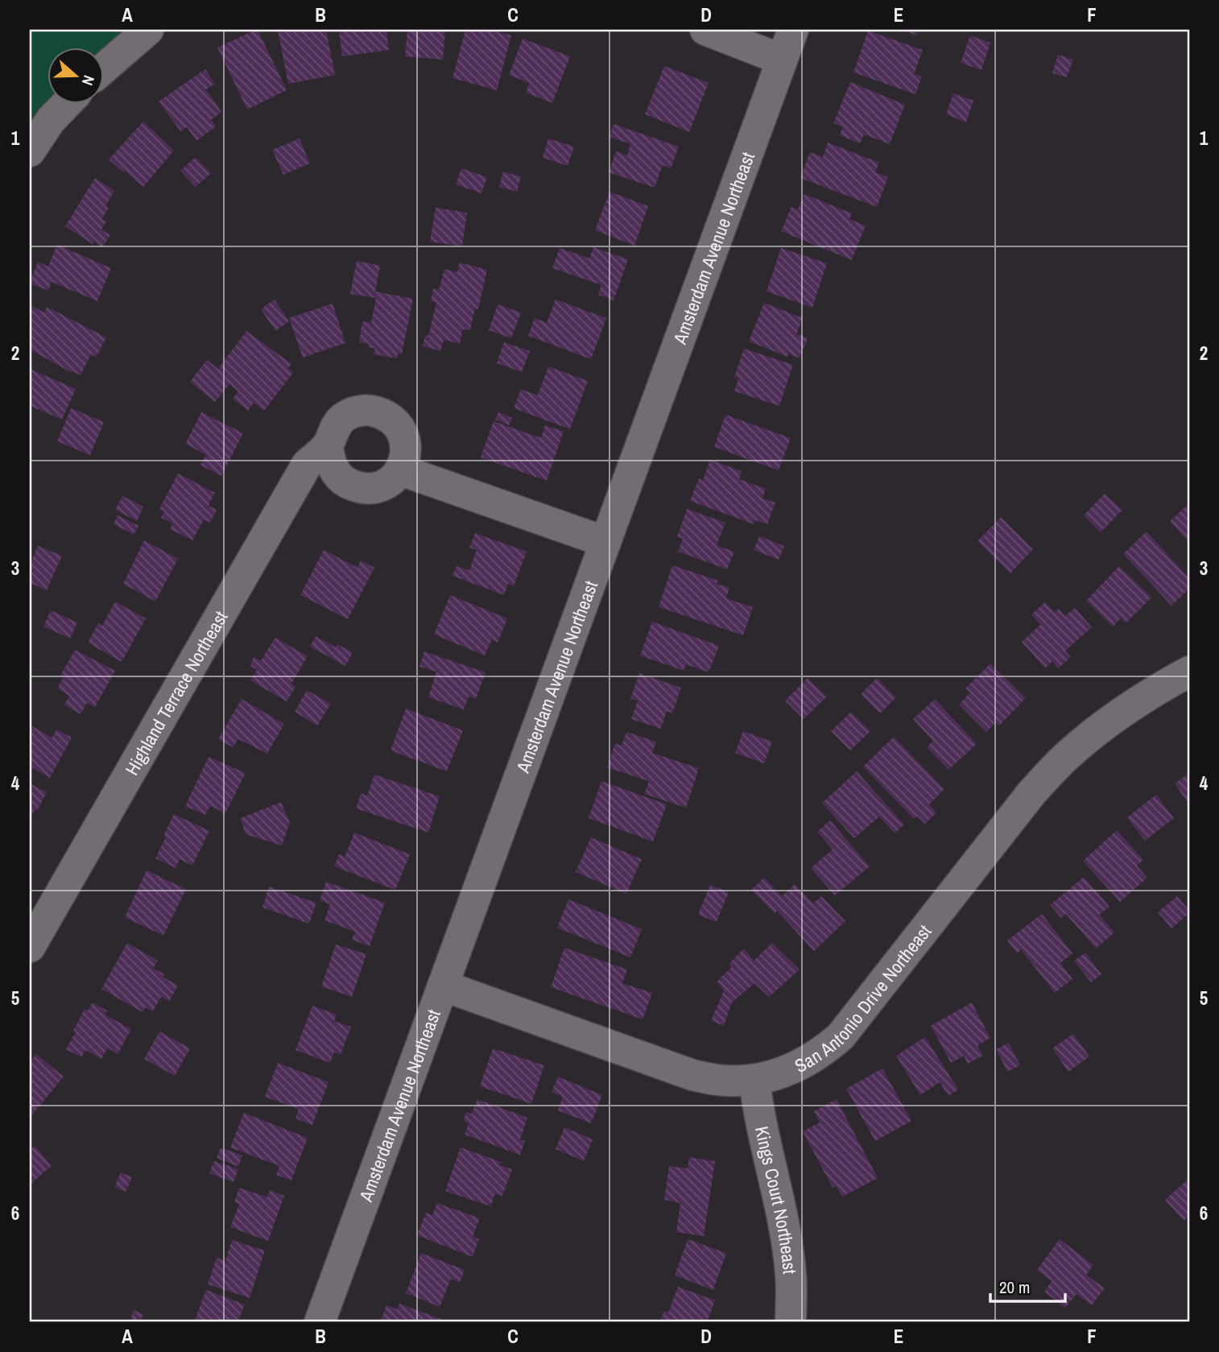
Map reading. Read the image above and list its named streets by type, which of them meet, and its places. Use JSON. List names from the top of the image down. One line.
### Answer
{"streets":{"street":["Amsterdam Avenue Northeast","Highland Terrace Northeast","San Antonio Drive Northeast","Kings Court Northeast"]},"crossings":[["Amsterdam Avenue Northeast","San Antonio Drive Northeast"],["San Antonio Drive Northeast","Kings Court Northeast"]],"scale_bar":"20 m","north":"right","grid":{"columns":["A","B","C","D","E","F"],"rows":["1","2","3","4","5","6"]}}
